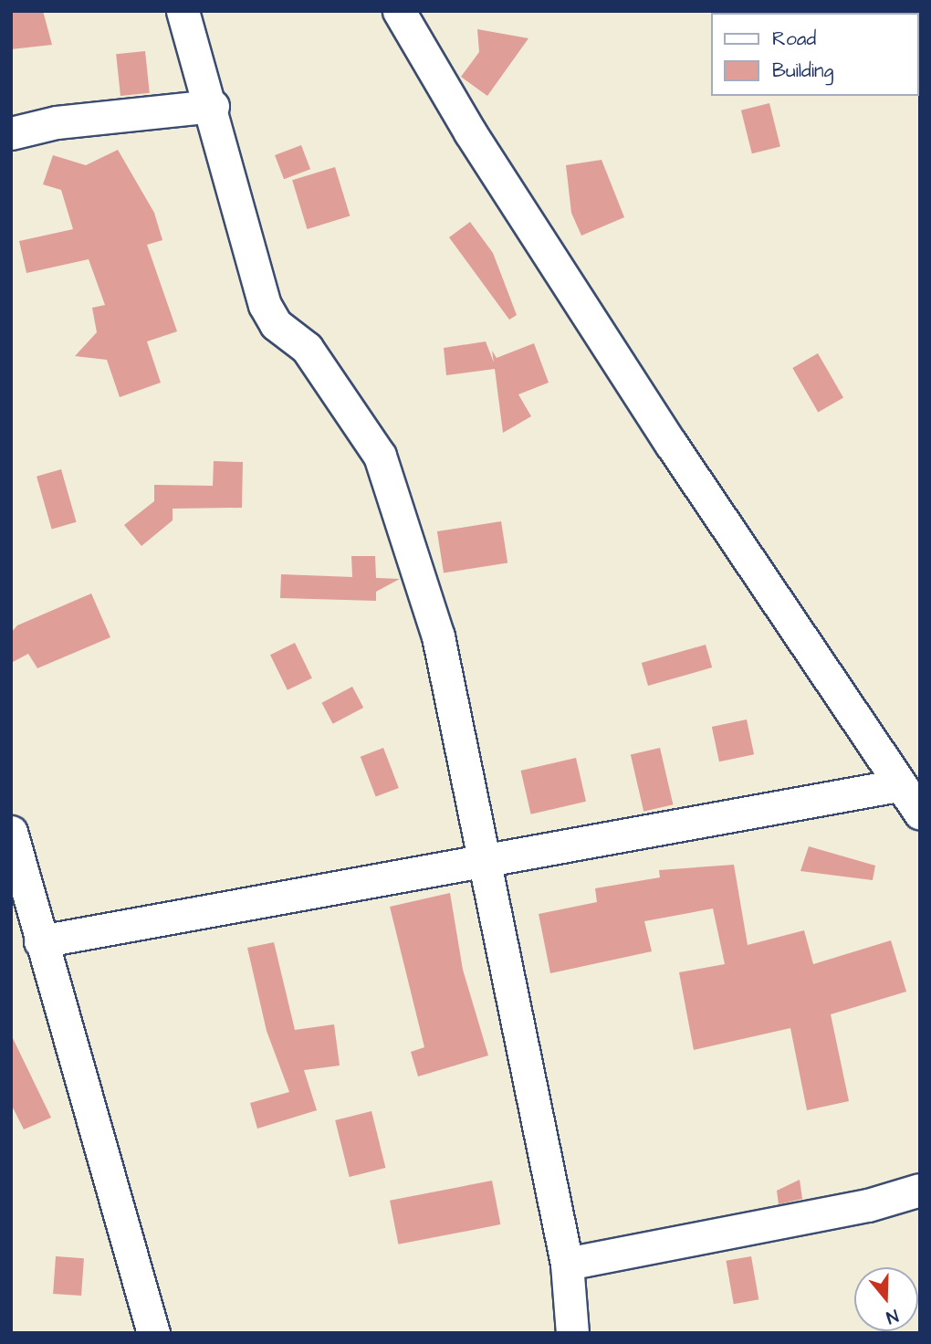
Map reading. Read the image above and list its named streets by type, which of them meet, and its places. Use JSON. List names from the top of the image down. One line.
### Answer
{"legend":["Road","Building"],"north":"bottom"}
